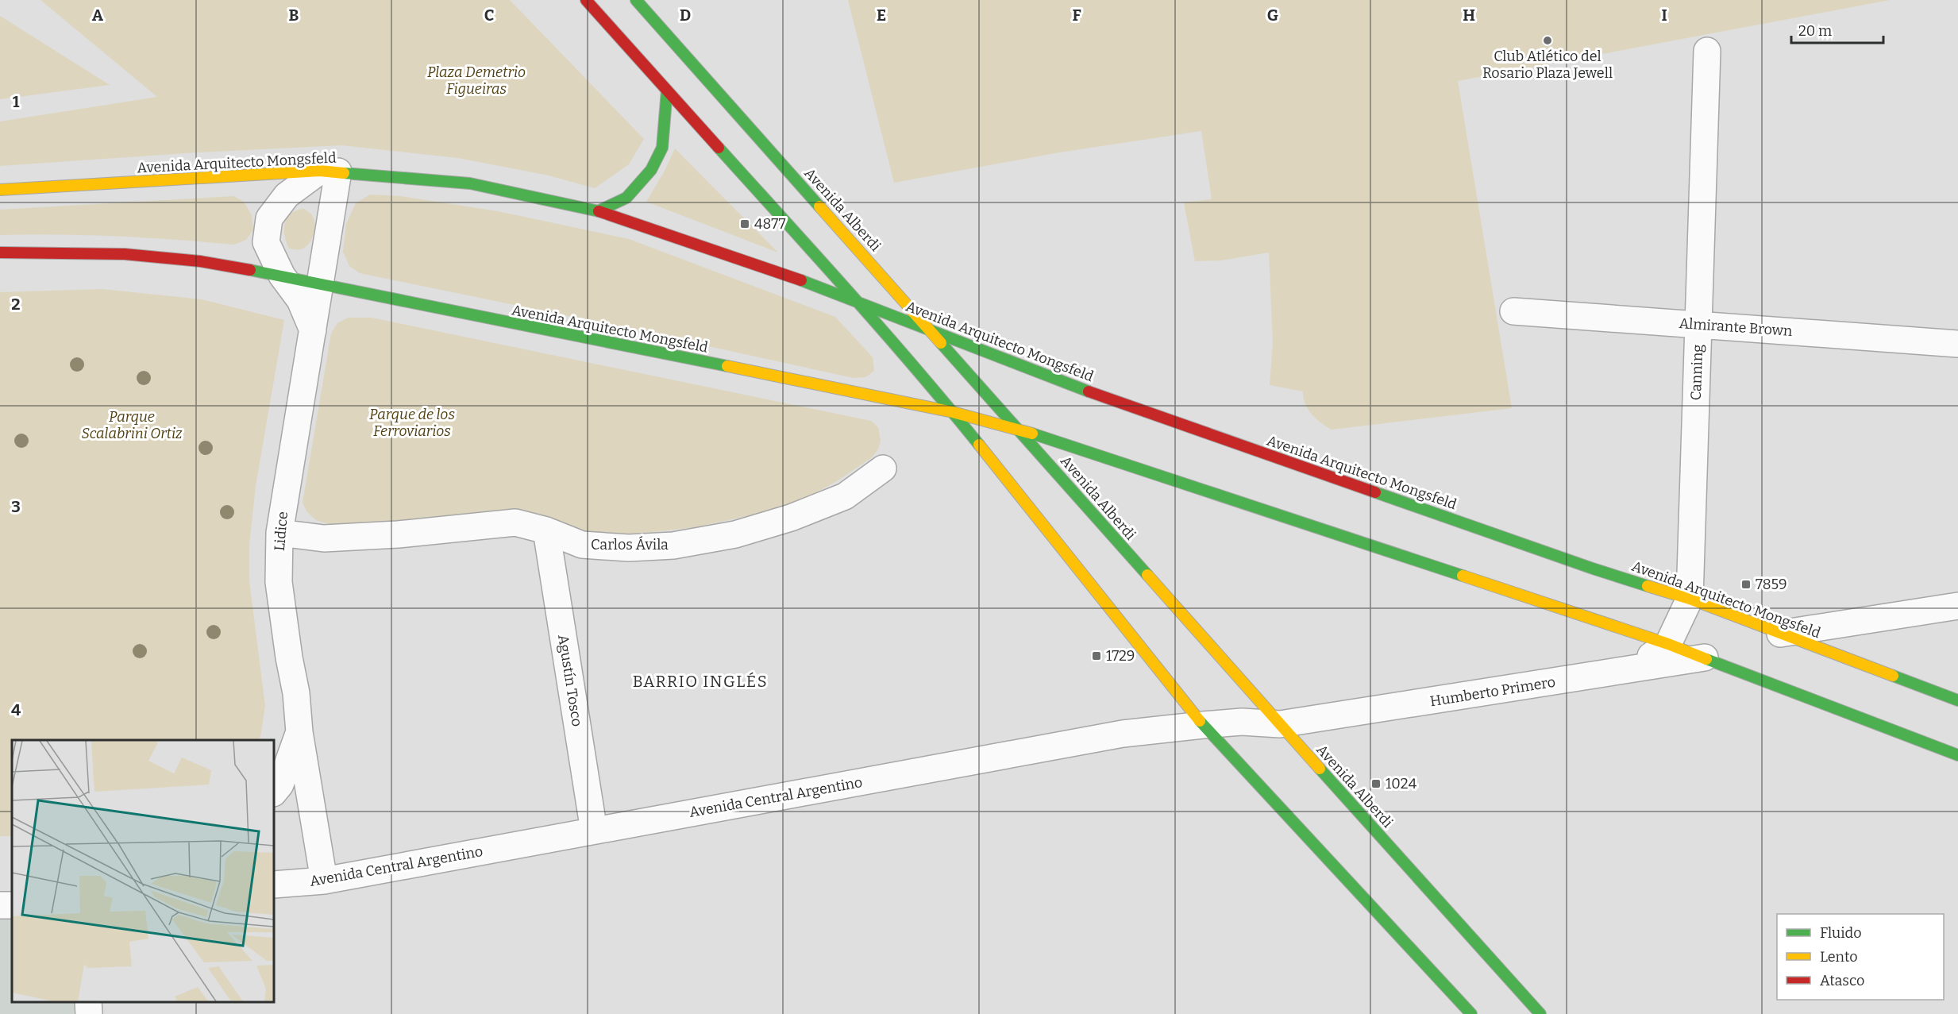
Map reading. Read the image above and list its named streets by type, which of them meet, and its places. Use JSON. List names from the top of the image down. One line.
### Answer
{"streets":{"main road":["Avenida Arquitecto Mongsfeld","Avenida Alberdi"],"street":["Almirante Brown","Canning","Lidice","Carlos Ávila","Agustín Tosco","Humberto Primero","Avenida Central Argentino"]},"crossings":[["Avenida Arquitecto Mongsfeld","Avenida Alberdi"],["Avenida Arquitecto Mongsfeld","Canning"],["Avenida Arquitecto Mongsfeld","Lidice"],["Avenida Arquitecto Mongsfeld","Humberto Primero"],["Avenida Alberdi","Humberto Primero"],["Avenida Alberdi","Avenida Central Argentino"],["Almirante Brown","Canning"],["Lidice","Carlos Ávila"],["Lidice","Avenida Central Argentino"],["Carlos Ávila","Agustín Tosco"],["Agustín Tosco","Avenida Central Argentino"],["Humberto Primero","Avenida Central Argentino"]],"districts":["BARRIO INGLÉS"],"parks":["Plaza Demetrio Figueiras","Parque de los Ferroviarios","Parque Scalabrini Ortiz"],"places":{"other":["Club Atlético del Rosario Plaza Jewell"],"transit":["4877","7859","1729","1024"]},"legend":["Fluido","Lento","Atasco"],"scale_bar":"20 m","grid":{"columns":["A","B","C","D","E","F","G","H","I"],"rows":["1","2","3","4"]}}
